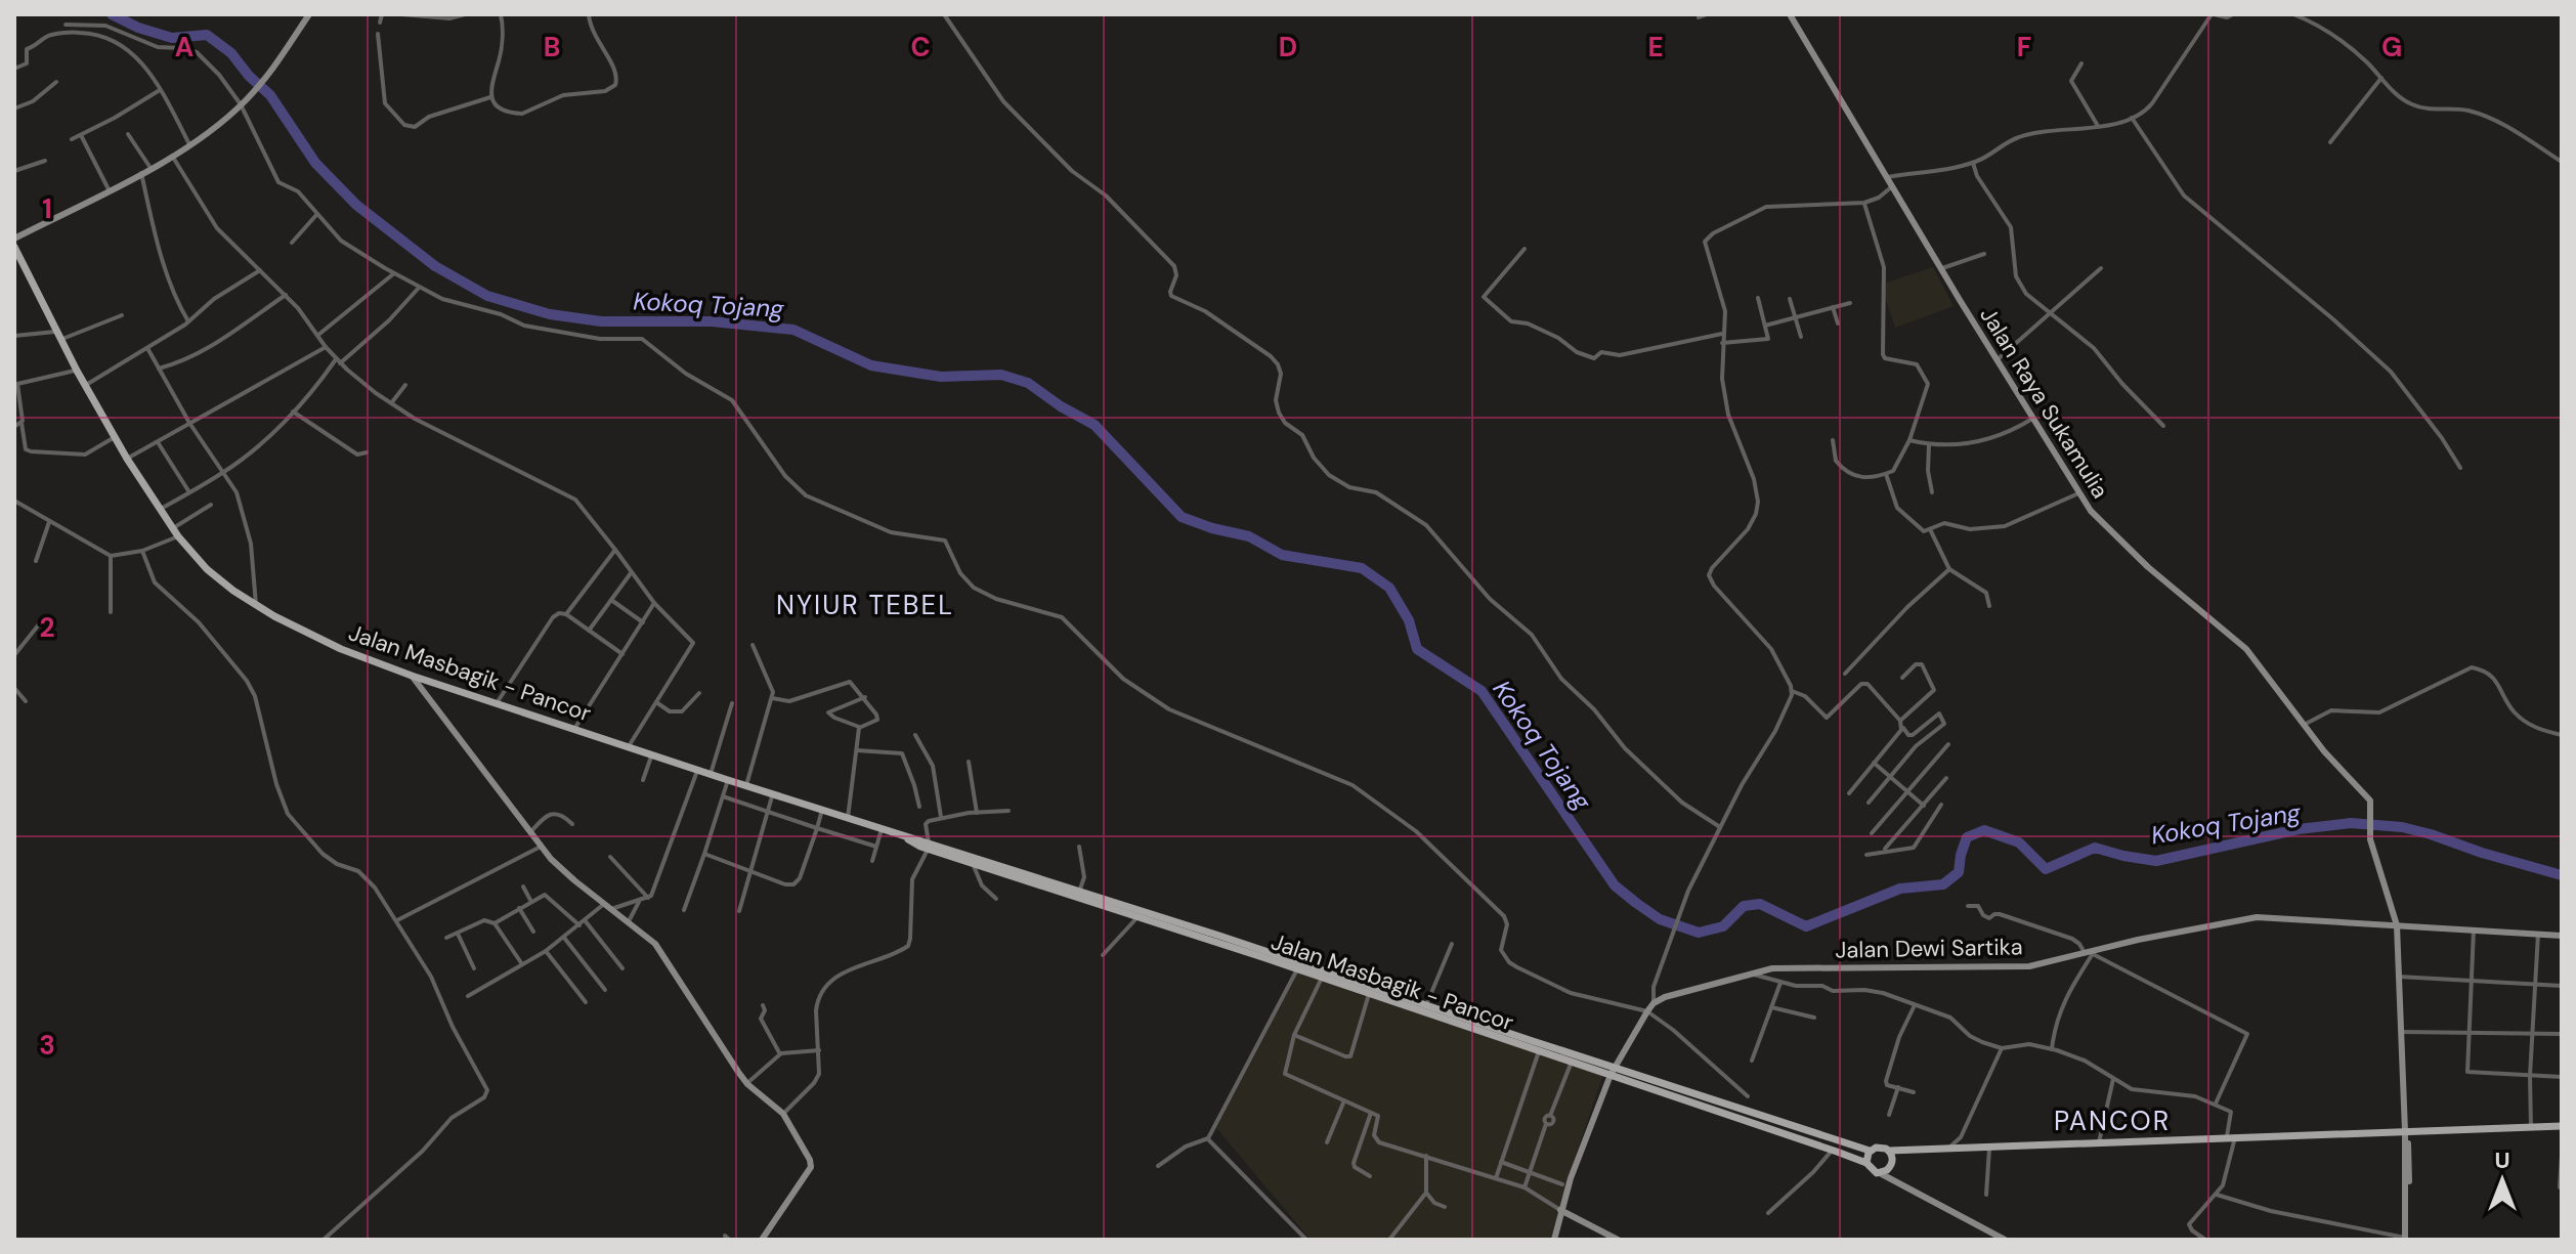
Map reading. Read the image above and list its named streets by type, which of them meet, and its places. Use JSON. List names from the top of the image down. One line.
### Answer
{"streets":{"main road":["Jalan Masbagik - Pancor"],"street":["Jalan Raya Sukamulia","Jalan Dewi Sartika"]},"crossings":[["Jalan Raya Sukamulia","Jalan Dewi Sartika"]],"districts":["NYIUR TEBEL","PANCOR"],"water":["Kokoq Tojang"],"north":"top","grid":{"columns":["A","B","C","D","E","F","G"],"rows":["1","2","3"]}}
